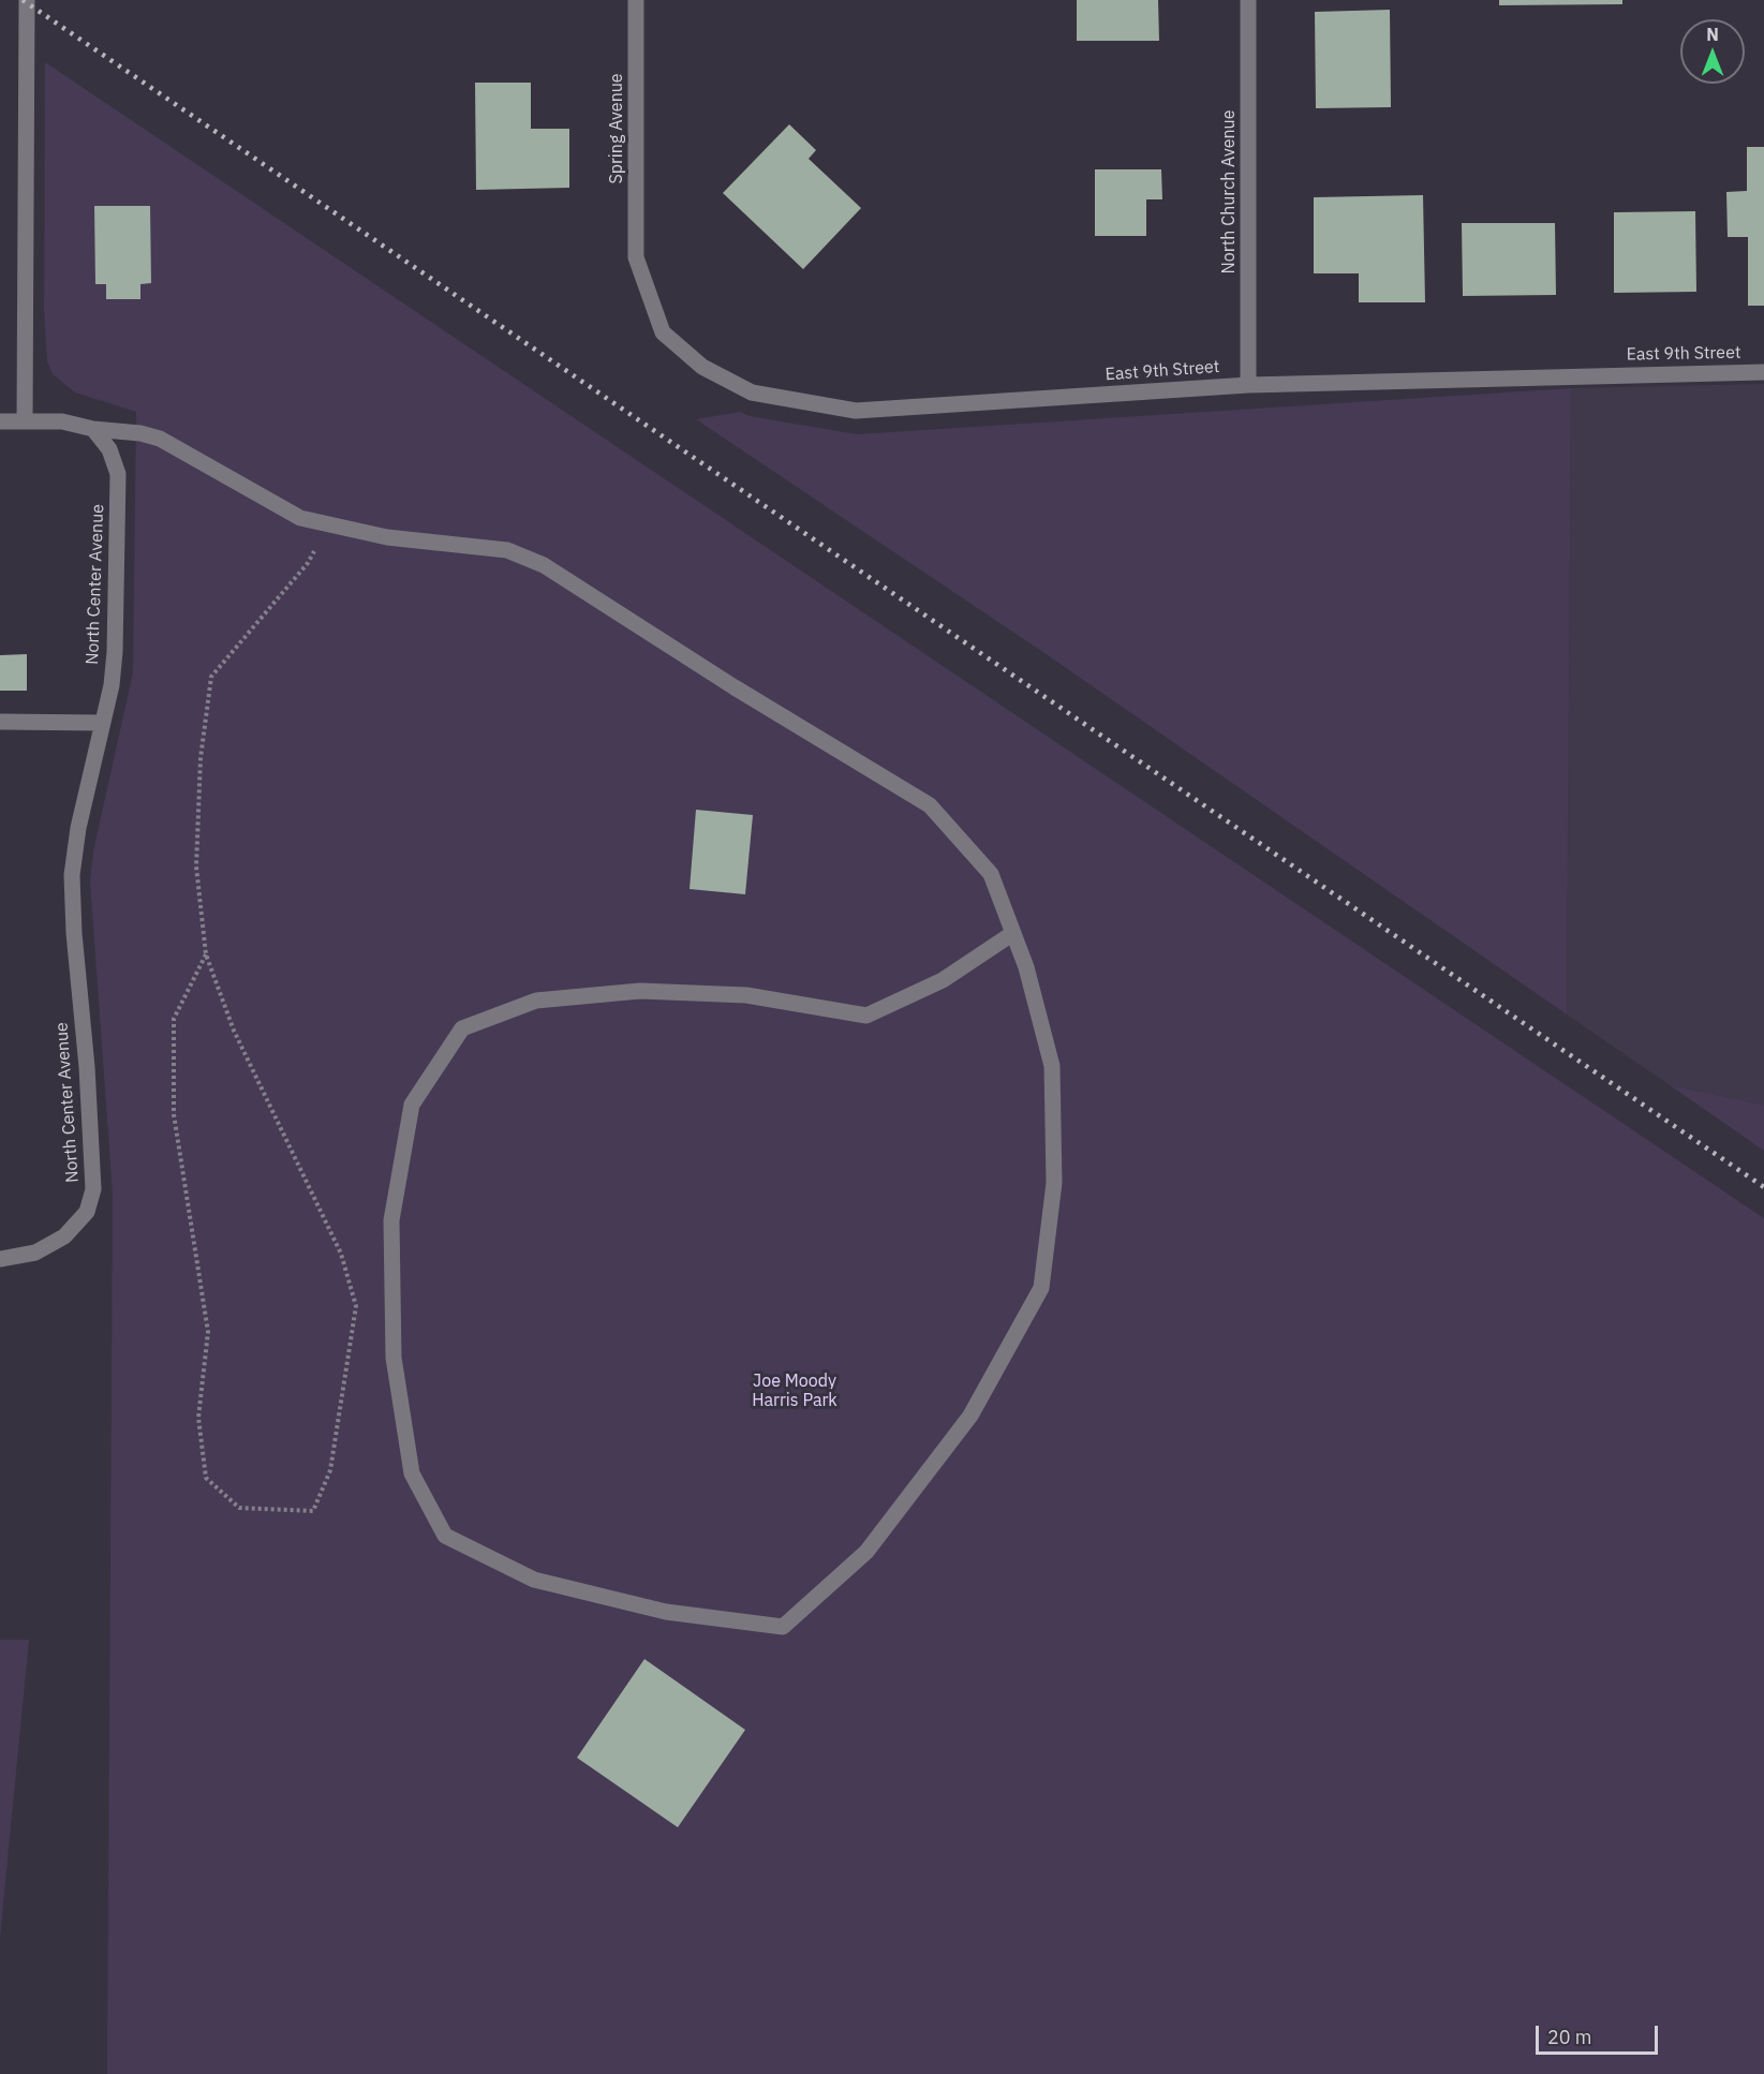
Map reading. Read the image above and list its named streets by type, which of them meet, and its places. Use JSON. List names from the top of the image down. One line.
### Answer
{"streets":{"street":["Spring Avenue","North Church Avenue","East 9th Street","North Center Avenue"]},"crossings":[["Spring Avenue","East 9th Street"],["North Church Avenue","East 9th Street"]],"parks":["Joe Moody Harris Park"],"scale_bar":"20 m","north":"top"}
